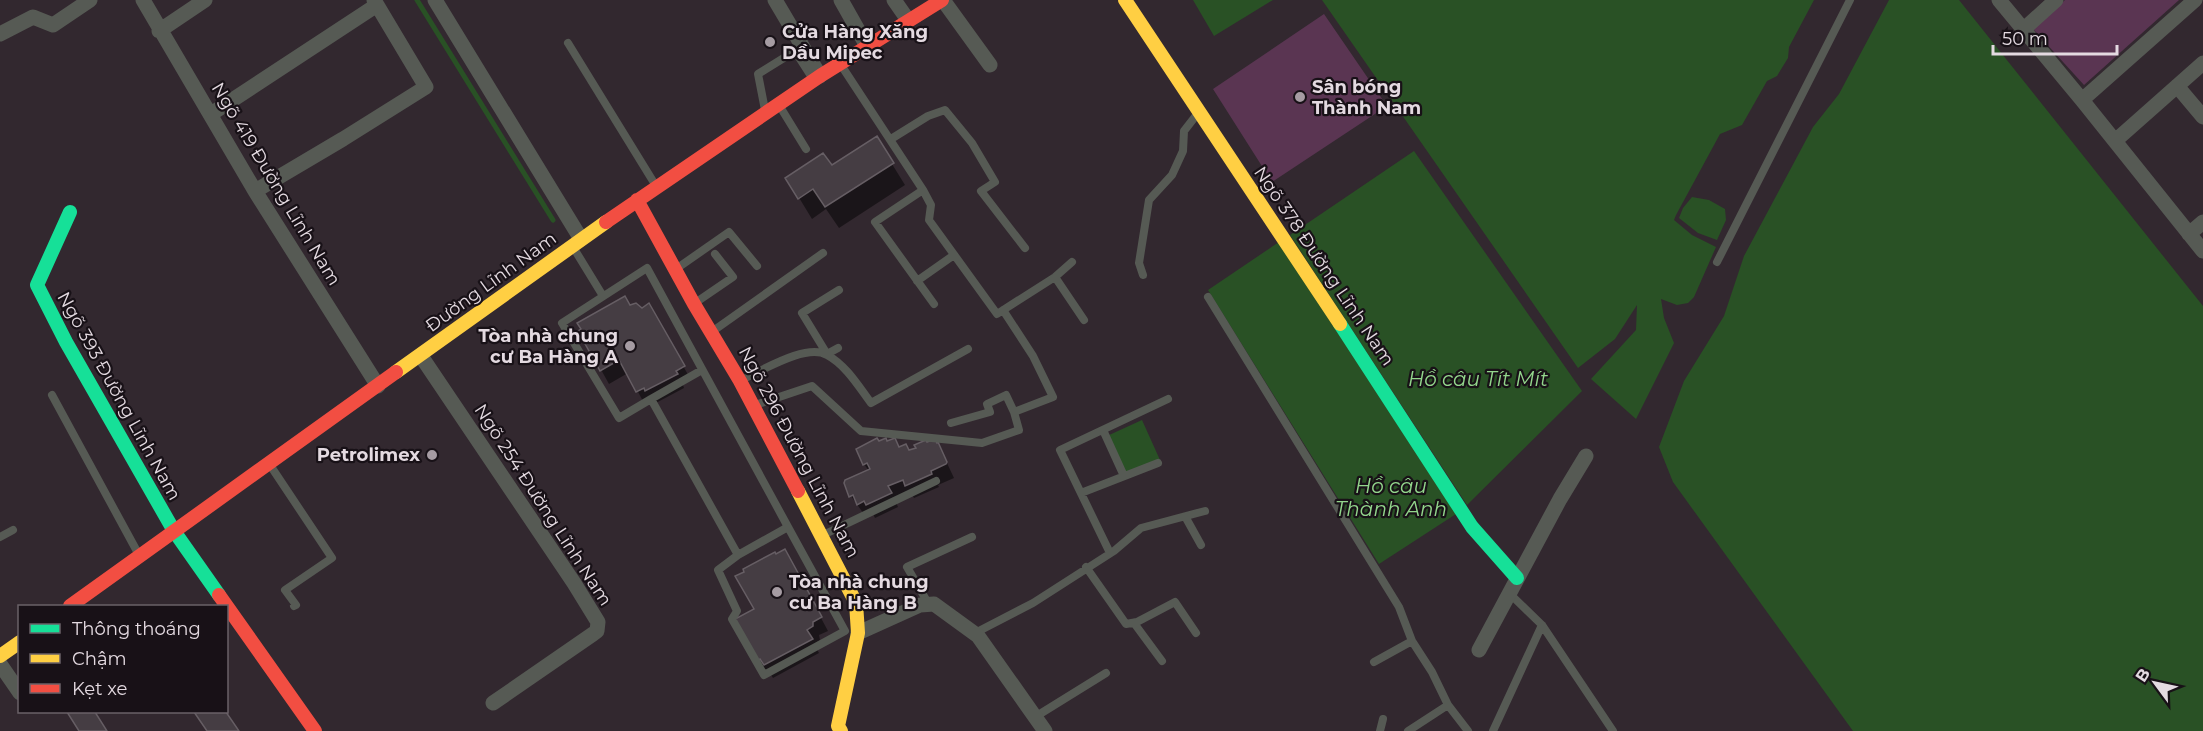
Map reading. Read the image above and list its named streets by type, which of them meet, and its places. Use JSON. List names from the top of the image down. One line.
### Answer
{"streets":{"street":["Ngõ 419 Đường Lĩnh Nam","Ngõ 378 Đường Lĩnh Nam","Đường Lĩnh Nam","Ngõ 393 Đường Lĩnh Nam","Ngõ 296 Đường Lĩnh Nam","Ngõ 254 Đường Lĩnh Nam"]},"crossings":[["Ngõ 419 Đường Lĩnh Nam","Đường Lĩnh Nam"],["Đường Lĩnh Nam","Ngõ 393 Đường Lĩnh Nam"],["Đường Lĩnh Nam","Ngõ 296 Đường Lĩnh Nam"],["Đường Lĩnh Nam","Ngõ 254 Đường Lĩnh Nam"]],"water":["Hồ câu Tít Mít","Hồ câu Thành Anh"],"places":["Cửa Hàng Xăng Dầu Mipec","Sân bóng Thành Nam","Tòa nhà chung cư Ba Hàng A","Petrolimex","Tòa nhà chung cư Ba Hàng B"],"legend":["Thông thoáng","Chậm","Kẹt xe"],"scale_bar":"50 m","north":"top left"}
